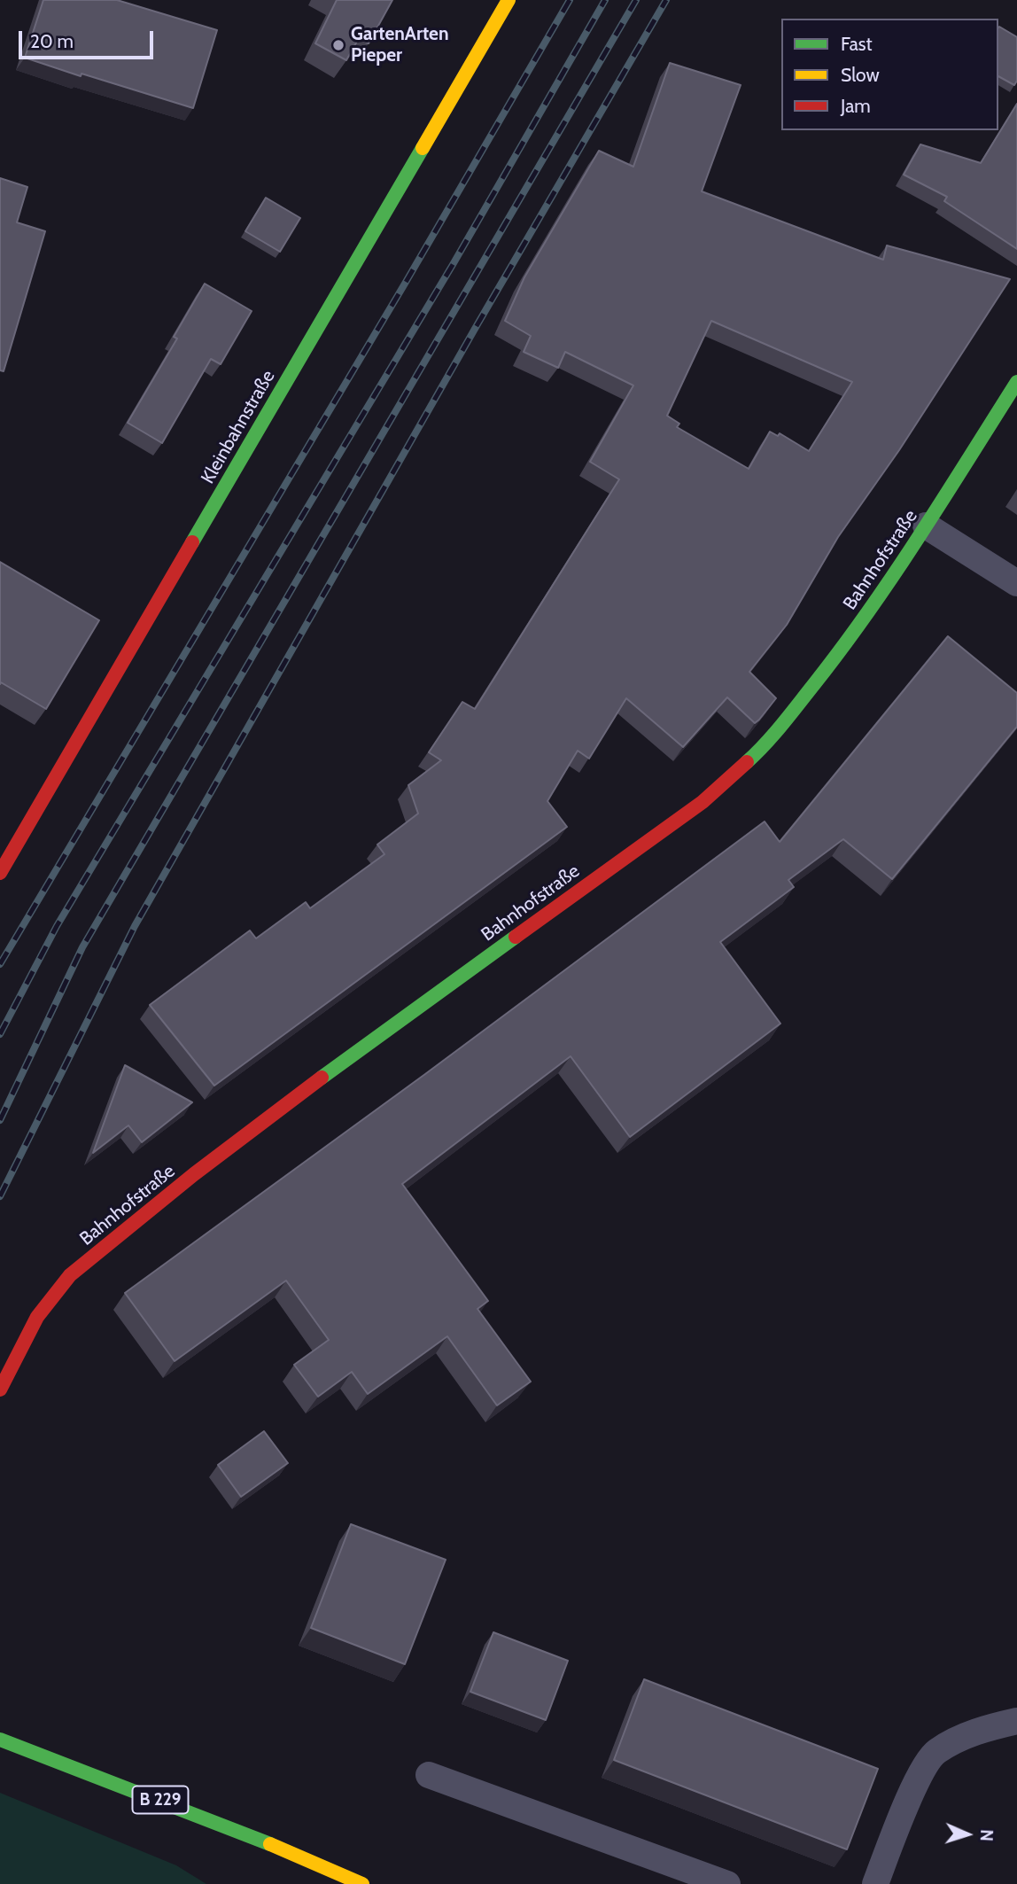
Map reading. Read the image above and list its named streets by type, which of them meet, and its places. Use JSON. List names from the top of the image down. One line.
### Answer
{"streets":{"street":["Kleinbahnstraße","Bahnhofstraße","B 229"]},"places":["GartenArten Pieper"],"legend":["Fast","Slow","Jam"],"scale_bar":"20 m","north":"right"}
